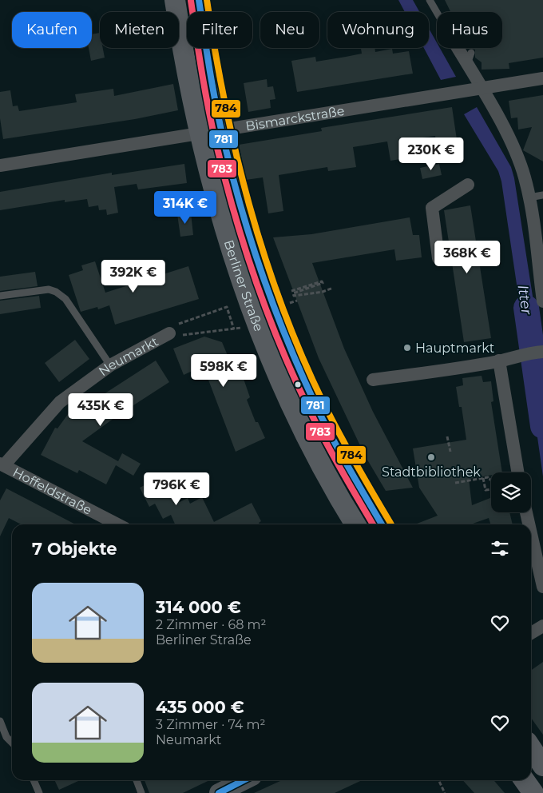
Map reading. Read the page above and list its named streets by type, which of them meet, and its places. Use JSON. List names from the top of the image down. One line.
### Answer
{"streets":{"main road":["Berliner Straße"],"street":["Bismarckstraße","Neumarkt","Hoffeldstraße"]},"crossings":[["Bismarckstraße","Berliner Straße"],["Neumarkt","Hoffeldstraße"]],"water":["Itter"],"places":["Hauptmarkt","Stadtbibliothek"],"lines":["transit line 781","transit line 784","transit line 783"],"page":{"chip":["Kaufen","Mieten","Filter","Neu","Wohnung","Haus"],"price":["230K €","314K €","368K €","392K €","598K €","435K €","796K €"],"heading":"7 Objekte","list":[{"name":"314 000 €","note":"2 Zimmer · 68 m² · Berliner Straße"},{"name":"435 000 €","note":"3 Zimmer · 74 m² · Neumarkt"}]}}
